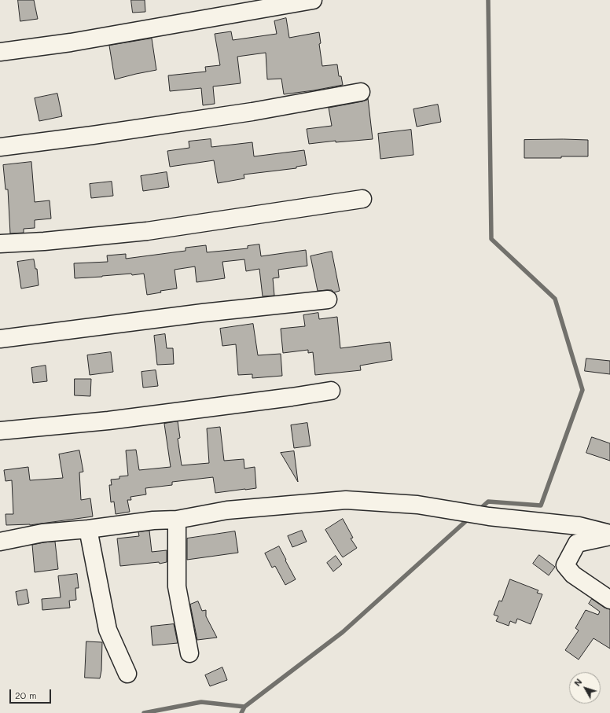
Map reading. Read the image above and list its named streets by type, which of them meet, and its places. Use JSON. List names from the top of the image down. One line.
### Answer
{"scale_bar":"20 m","north":"top left"}
